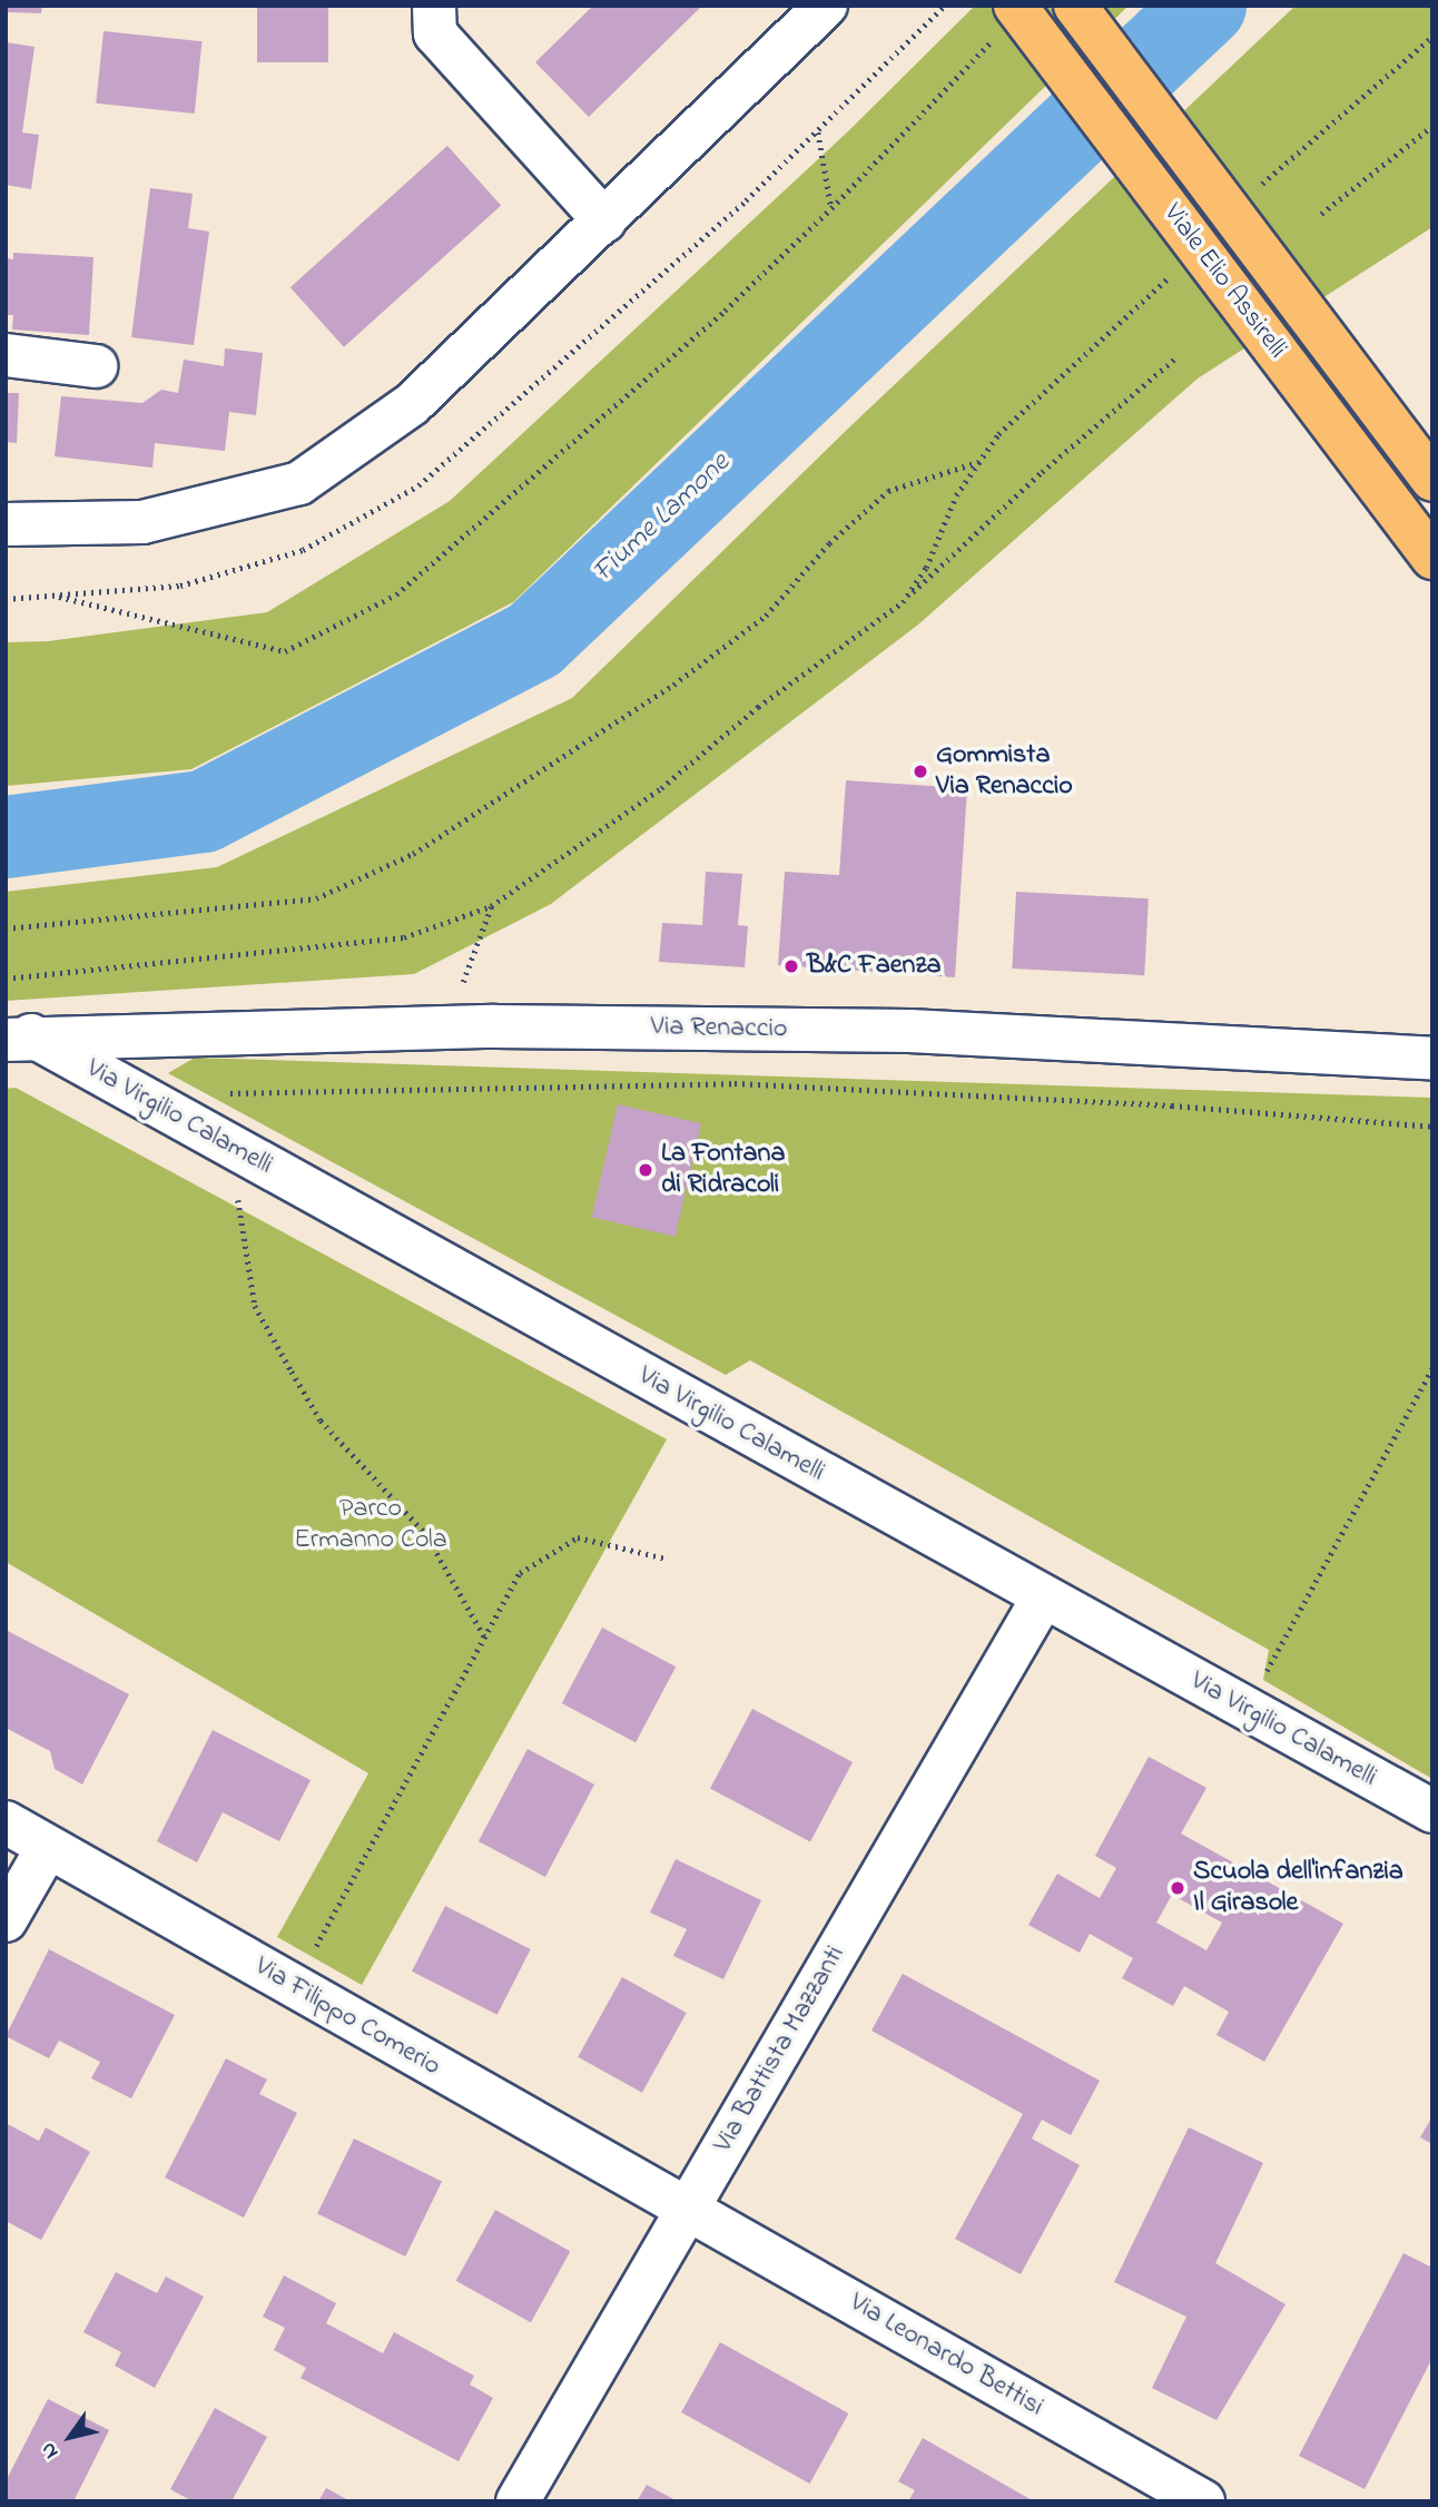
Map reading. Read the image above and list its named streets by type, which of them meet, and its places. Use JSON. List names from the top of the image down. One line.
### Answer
{"streets":{"main road":["Viale Elio Assirelli"],"street":["Via Renaccio","Via Virgilio Calamelli","Via Filippo Comerio","Via Battista Mazzanti","Via Leonardo Bettisi"]},"crossings":[["Via Renaccio","Via Virgilio Calamelli"],["Via Virgilio Calamelli","Via Battista Mazzanti"],["Via Filippo Comerio","Via Battista Mazzanti"],["Via Filippo Comerio","Via Leonardo Bettisi"],["Via Battista Mazzanti","Via Leonardo Bettisi"]],"water":["Fiume Lamone"],"parks":["Parco Ermanno Cola"],"places":["Gommista Via Renaccio","B&C Faenza","La Fontana di Ridracoli","Scuola dell'infanzia Il Girasole"],"north":"bottom left"}
